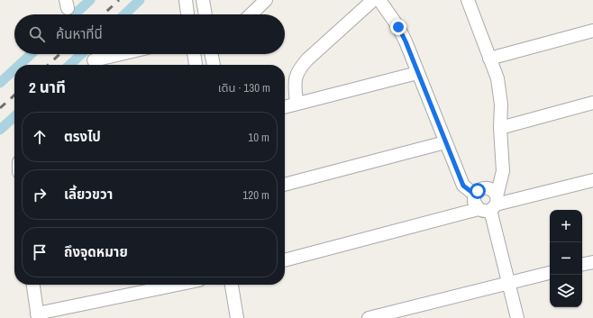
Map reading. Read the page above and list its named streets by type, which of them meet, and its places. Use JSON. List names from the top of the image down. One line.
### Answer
{"page":{"search":"ค้นหาที่นี่","heading":["2 นาที","เดิน · 130 m"],"list":[["ตรงไป","10 m"],["เลี้ยวขวา","120 m"],"ถึงจุดหมาย"],"map_buttons":["+","−"]}}
